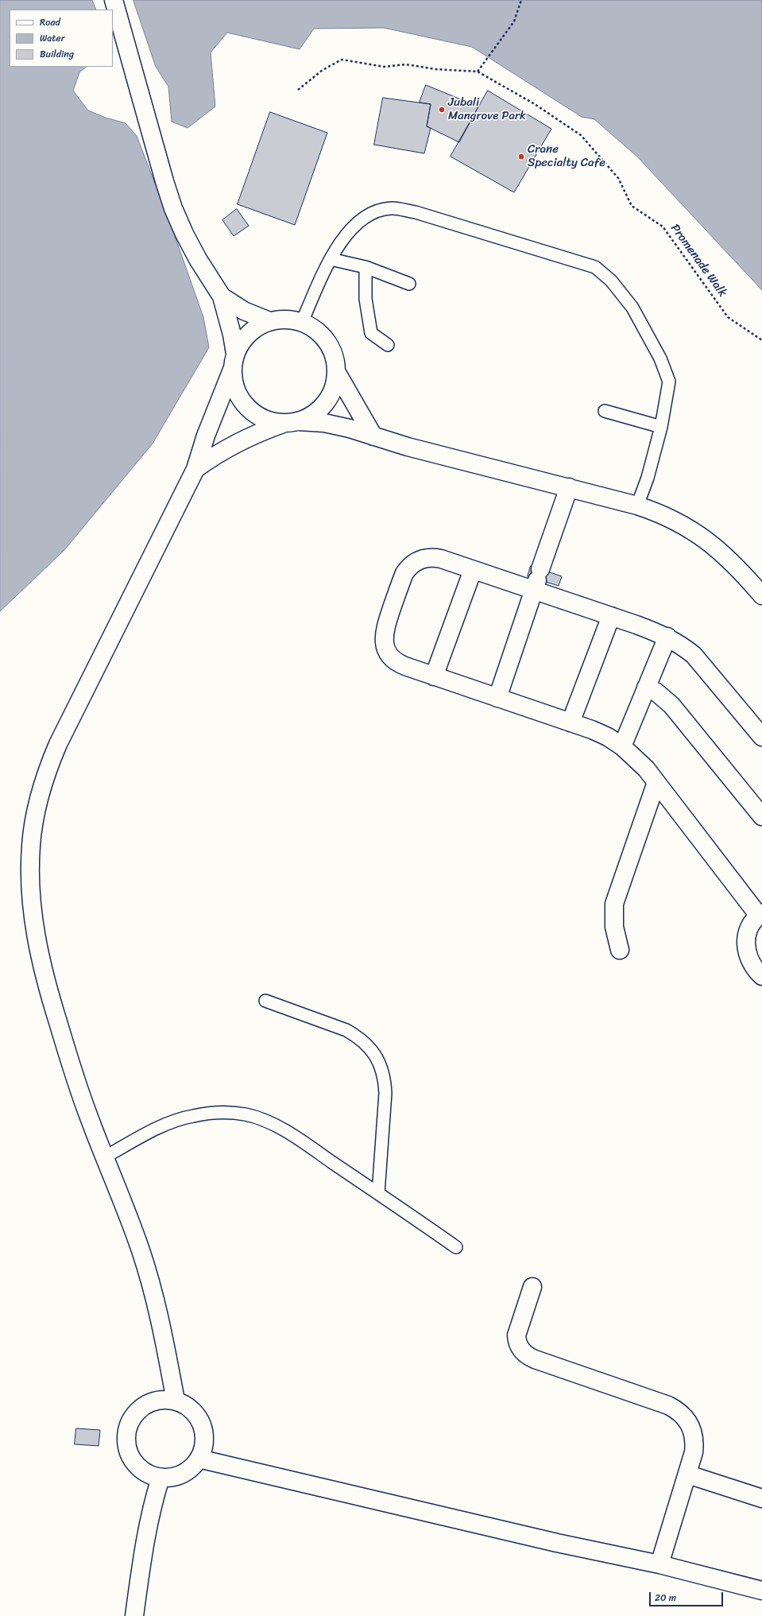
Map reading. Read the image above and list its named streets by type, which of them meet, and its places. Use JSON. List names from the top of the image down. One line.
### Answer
{"streets":{"path":["Promenade Walk"]},"places":["Jubali Mangrove Park","Crane Specialty Cafe"],"legend":["Road","Water","Building"],"scale_bar":"20 m"}
